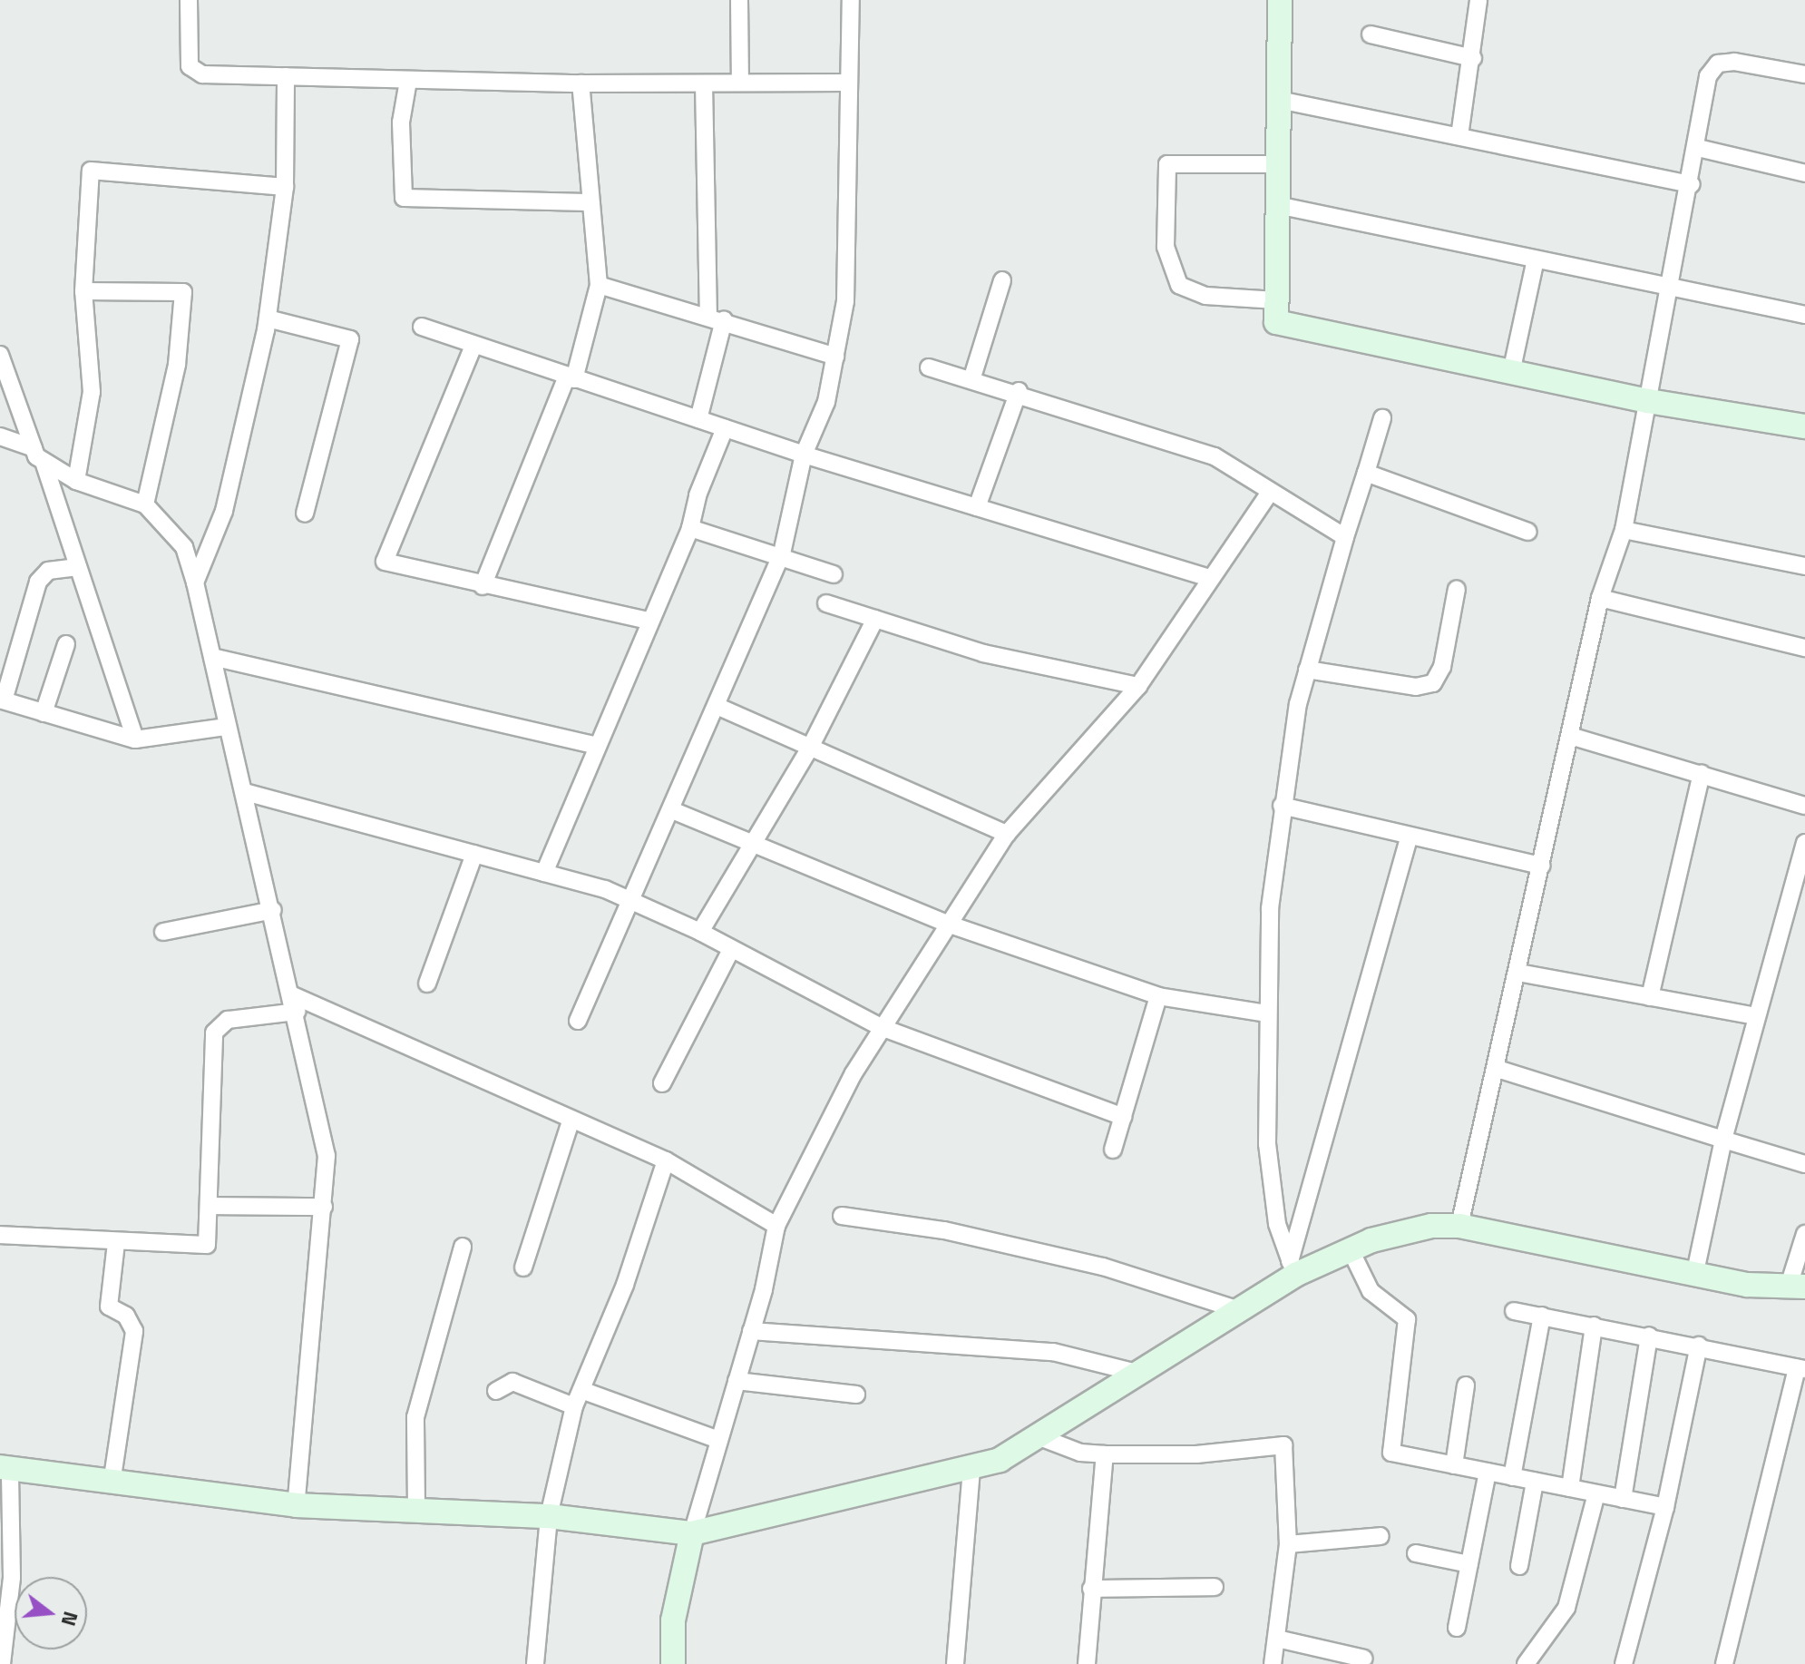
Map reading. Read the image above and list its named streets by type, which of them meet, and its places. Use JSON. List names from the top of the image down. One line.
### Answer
{"north":"right"}
